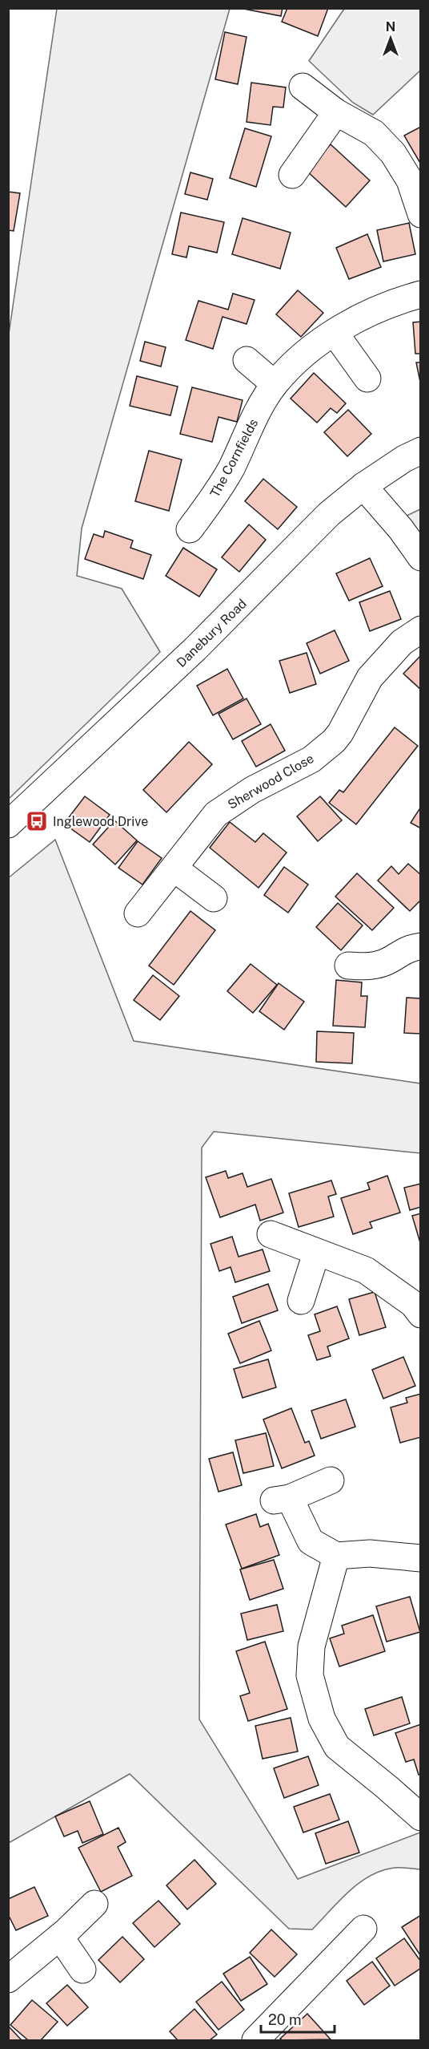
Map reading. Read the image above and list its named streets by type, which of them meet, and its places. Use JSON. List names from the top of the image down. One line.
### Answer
{"streets":{"street":["The Cornfields","Danebury Road","Sherwood Close"]},"places":{"bus stop":["Inglewood Drive"]},"scale_bar":"20 m","north":"top"}
